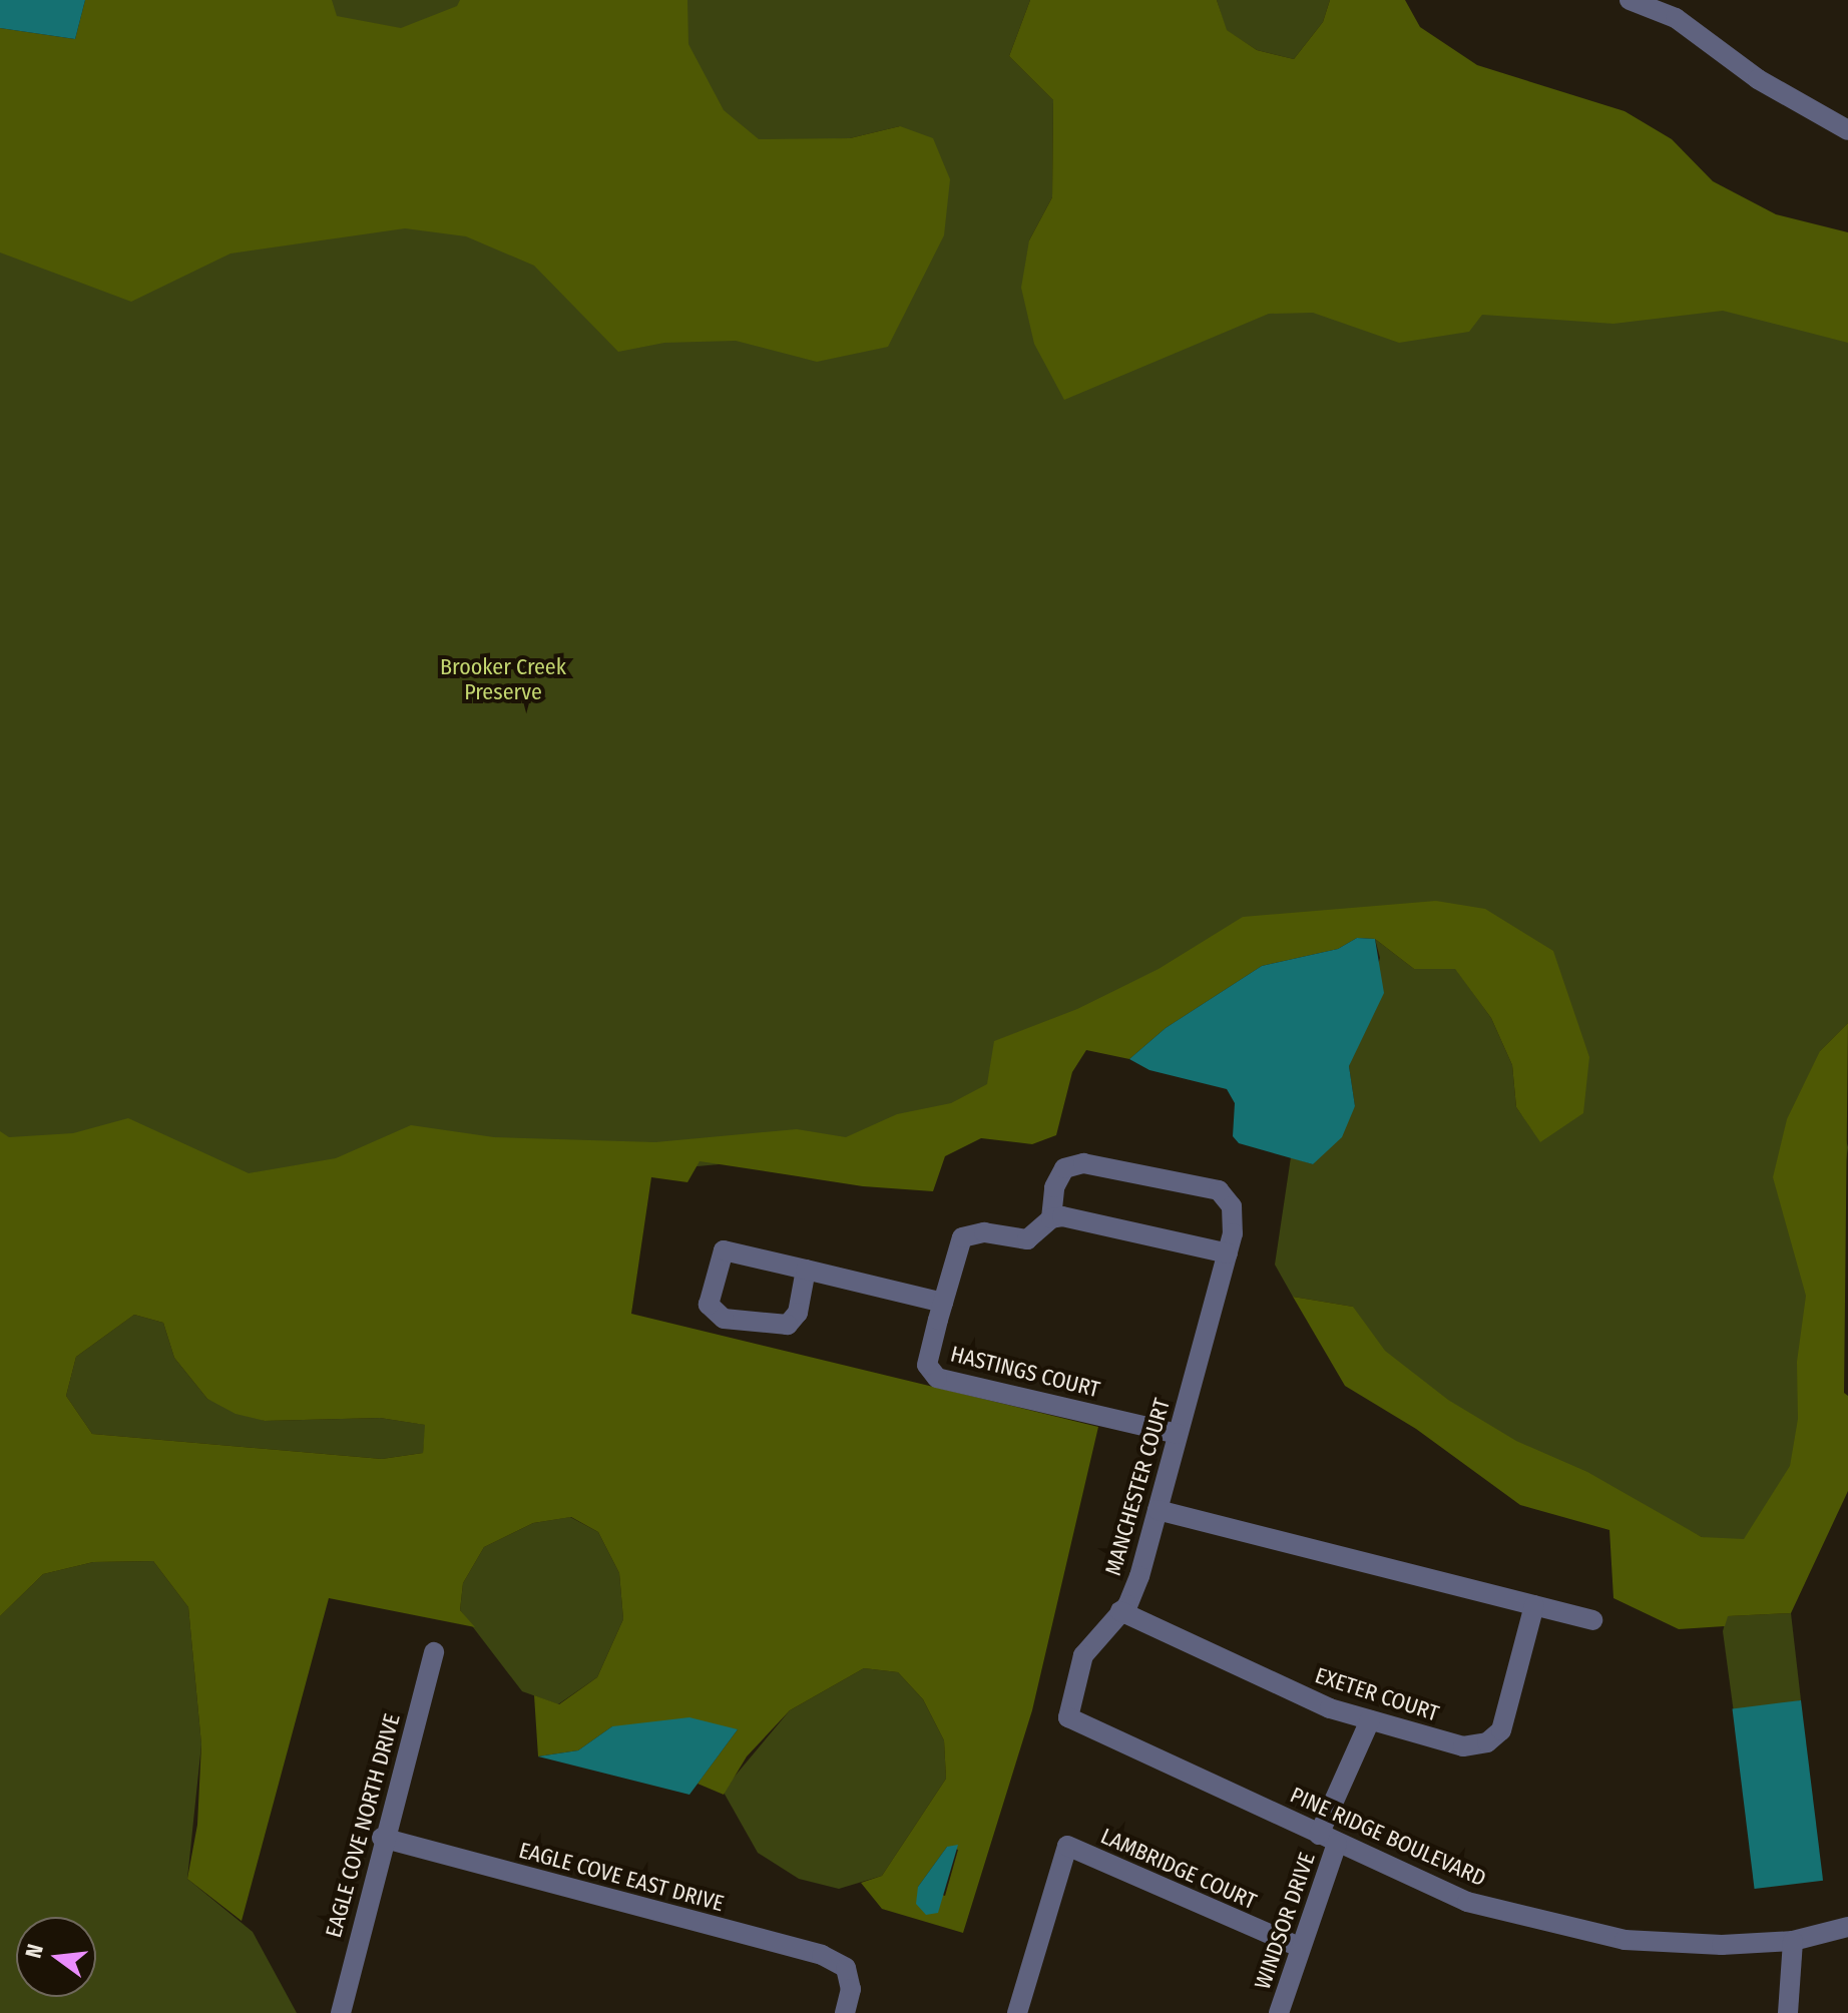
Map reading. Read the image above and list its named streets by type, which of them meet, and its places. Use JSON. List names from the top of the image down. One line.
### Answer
{"streets":{"street":["HASTINGS COURT","MANCHESTER COURT","EXETER COURT","EAGLE COVE NORTH DRIVE","PINE RIDGE BOULEVARD","LAMBRIDGE COURT","EAGLE COVE EAST DRIVE","WINDSOR DRIVE"]},"crossings":[["HASTINGS COURT","MANCHESTER COURT"],["MANCHESTER COURT","EXETER COURT"],["MANCHESTER COURT","PINE RIDGE BOULEVARD"],["EXETER COURT","WINDSOR DRIVE"],["EAGLE COVE NORTH DRIVE","EAGLE COVE EAST DRIVE"],["PINE RIDGE BOULEVARD","WINDSOR DRIVE"],["LAMBRIDGE COURT","WINDSOR DRIVE"]],"parks":["Brooker Creek Preserve"],"north":"left"}
